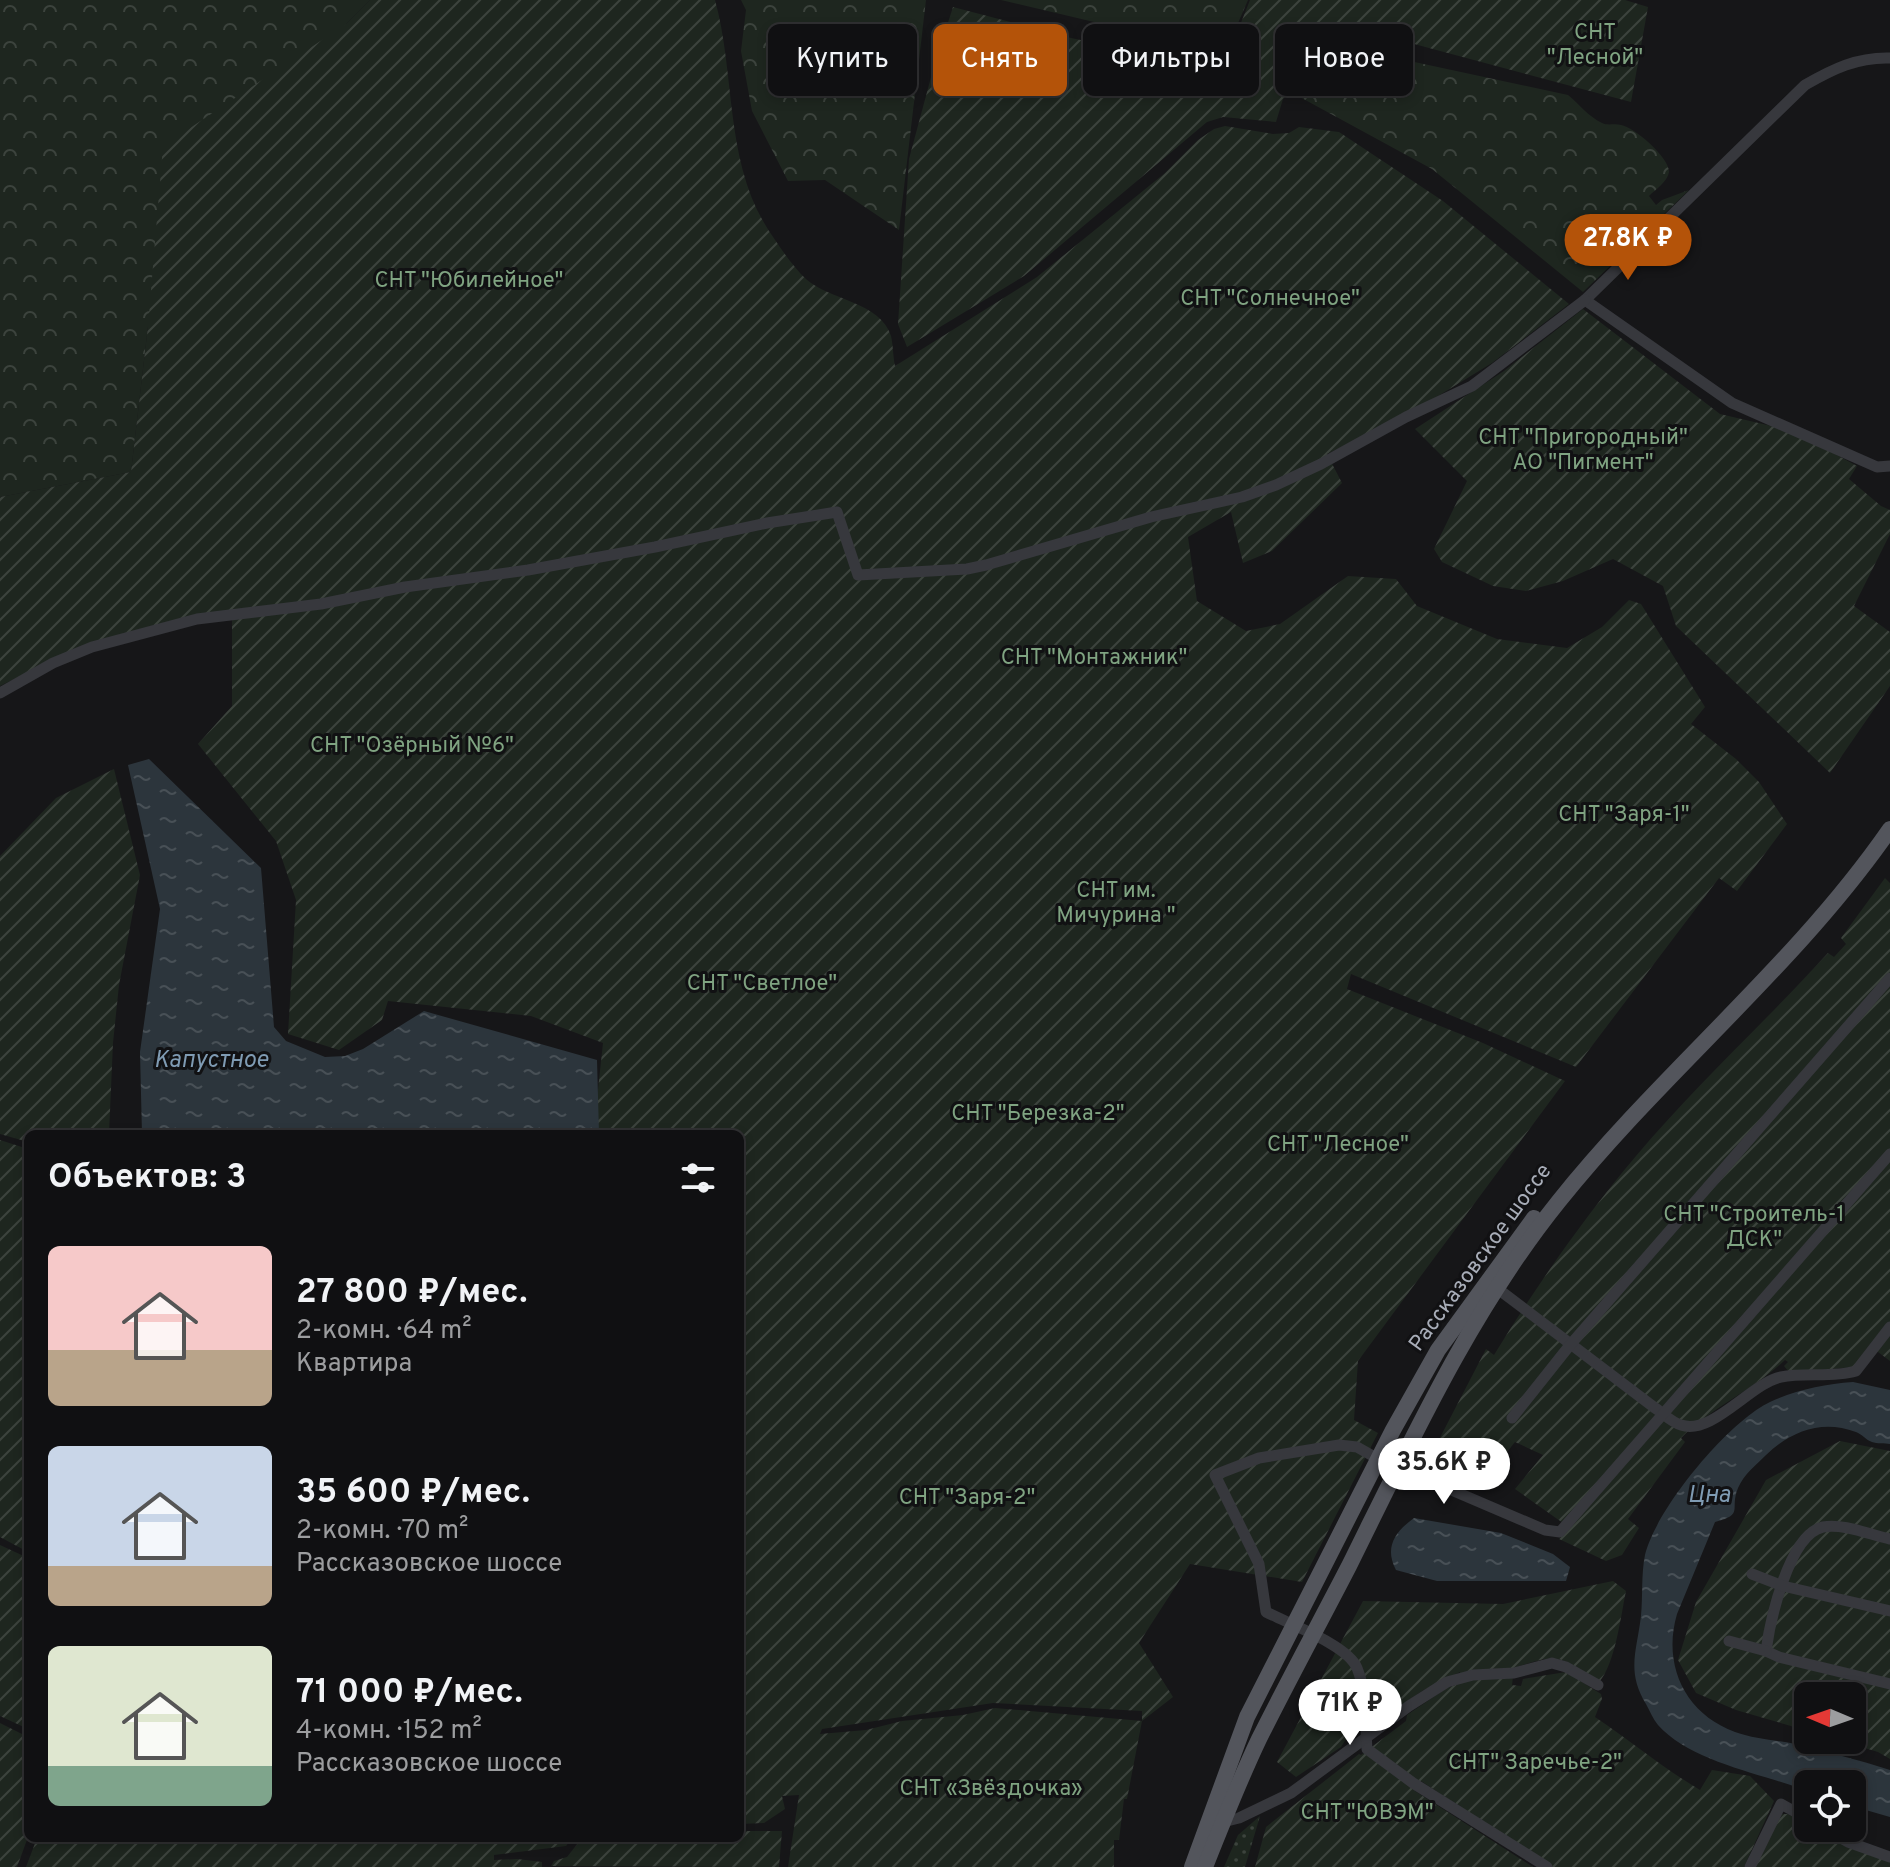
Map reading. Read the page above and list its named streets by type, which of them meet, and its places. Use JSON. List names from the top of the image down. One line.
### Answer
{"streets":{"main road":["Рассказовское шоссе"]},"water":["Капустное","Цна"],"parks":["СНТ \"Лесной\"","СНТ \"Юбилейное\"","СНТ \"Солнечное\"","СНТ \"Пригородный\" АО \"Пигмент\"","СНТ \"Монтажник\"","СНТ \"Озёрный №6\"","СНТ \"Заря-1\"","СНТ им. Мичурина \"","СНТ \"Светлое\"","СНТ \"Березка-2\"","СНТ \"Лесное\"","СНТ \"Строитель-1 ДСК\"","СНТ \"Заря-2\"","СНТ\" Заречье-2\"","СНТ «Звёздочка»","СНТ \"ЮВЭМ\""],"north":"left","page":{"chip":["Купить","Снять","Фильтры","Новое"],"price":["27.8K ₽","35.6K ₽","71K ₽"],"heading":"Объектов: 3","list":[{"name":"27 800 ₽/мес.","note":"2-комн. · 64 m² · Квартира"},{"name":"35 600 ₽/мес.","note":"2-комн. · 70 m² · Рассказовское шоссе"},{"name":"71 000 ₽/мес.","note":"4-комн. · 152 m² · Рассказовское шоссе"}]}}
